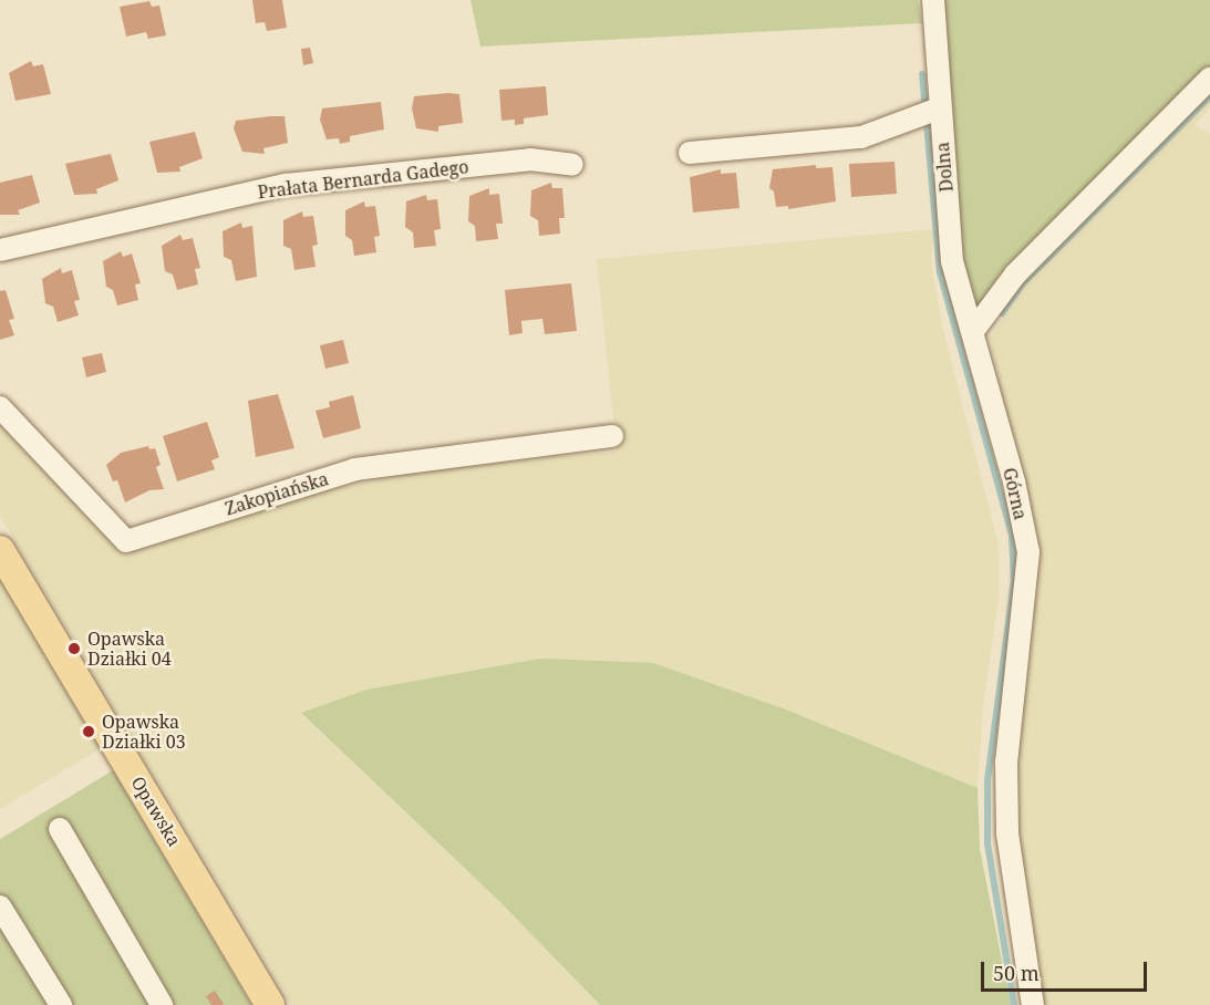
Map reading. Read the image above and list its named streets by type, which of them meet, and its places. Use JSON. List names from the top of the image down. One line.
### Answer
{"streets":{"main road":["Opawska"],"street":["Dolna","Prałata Bernarda Gadego","Zakopiańska","Górna"]},"crossings":[["Dolna","Górna"]],"places":["Opawska Działki 04","Opawska Działki 03"],"scale_bar":"50 m"}
